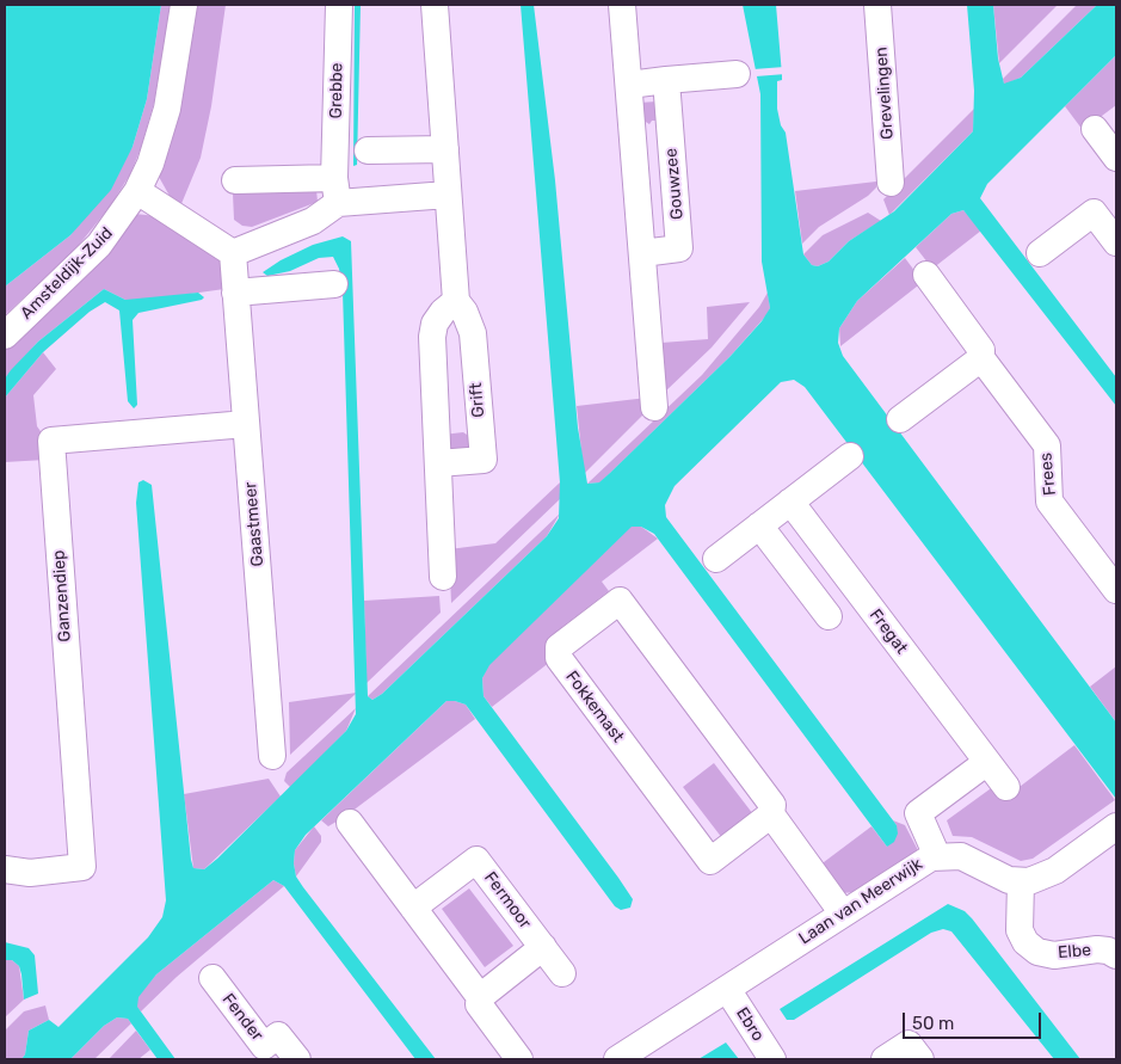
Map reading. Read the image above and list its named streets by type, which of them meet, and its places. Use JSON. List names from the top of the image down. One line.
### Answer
{"streets":{"street":["Grebbe","Grevelingen","Gouwzee","Amsteldijk-Zuid","Grift","Frees","Gaastmeer","Ganzendiep","Fregat","Fokkemast","Fermoor","Laan van Meerwijk","Elbe","Fender","Ebro"]},"crossings":[["Gaastmeer","Ganzendiep"],["Fokkemast","Laan van Meerwijk"],["Laan van Meerwijk","Elbe"],["Laan van Meerwijk","Ebro"]],"scale_bar":"50 m"}
